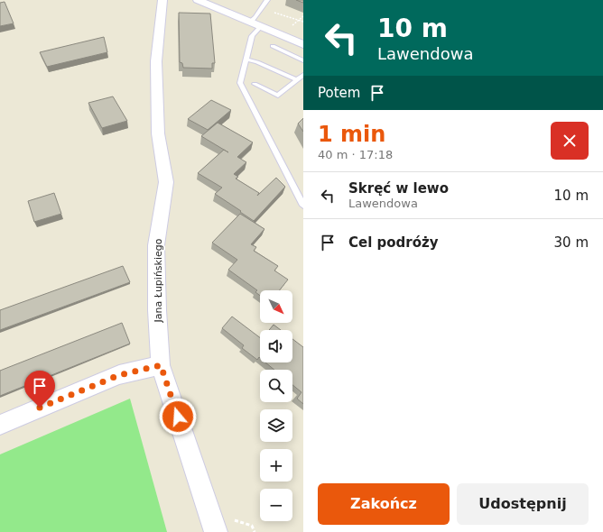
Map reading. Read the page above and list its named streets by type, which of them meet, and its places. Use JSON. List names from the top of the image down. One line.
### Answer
{"streets":{"street":["Jana Łupińskiego"]},"north":"bottom right","page":{"turn":["10 m","Lawendowa"],"then":"Potem","heading":["1 min","40 m · 17:18"],"list":[{"name":"Skręć w lewo","note":"Lawendowa","value":"10 m"},{"name":"Cel podróży","value":"30 m"}],"map_buttons":["+","−"],"buttons":["Zakończ","Udostępnij"]}}
